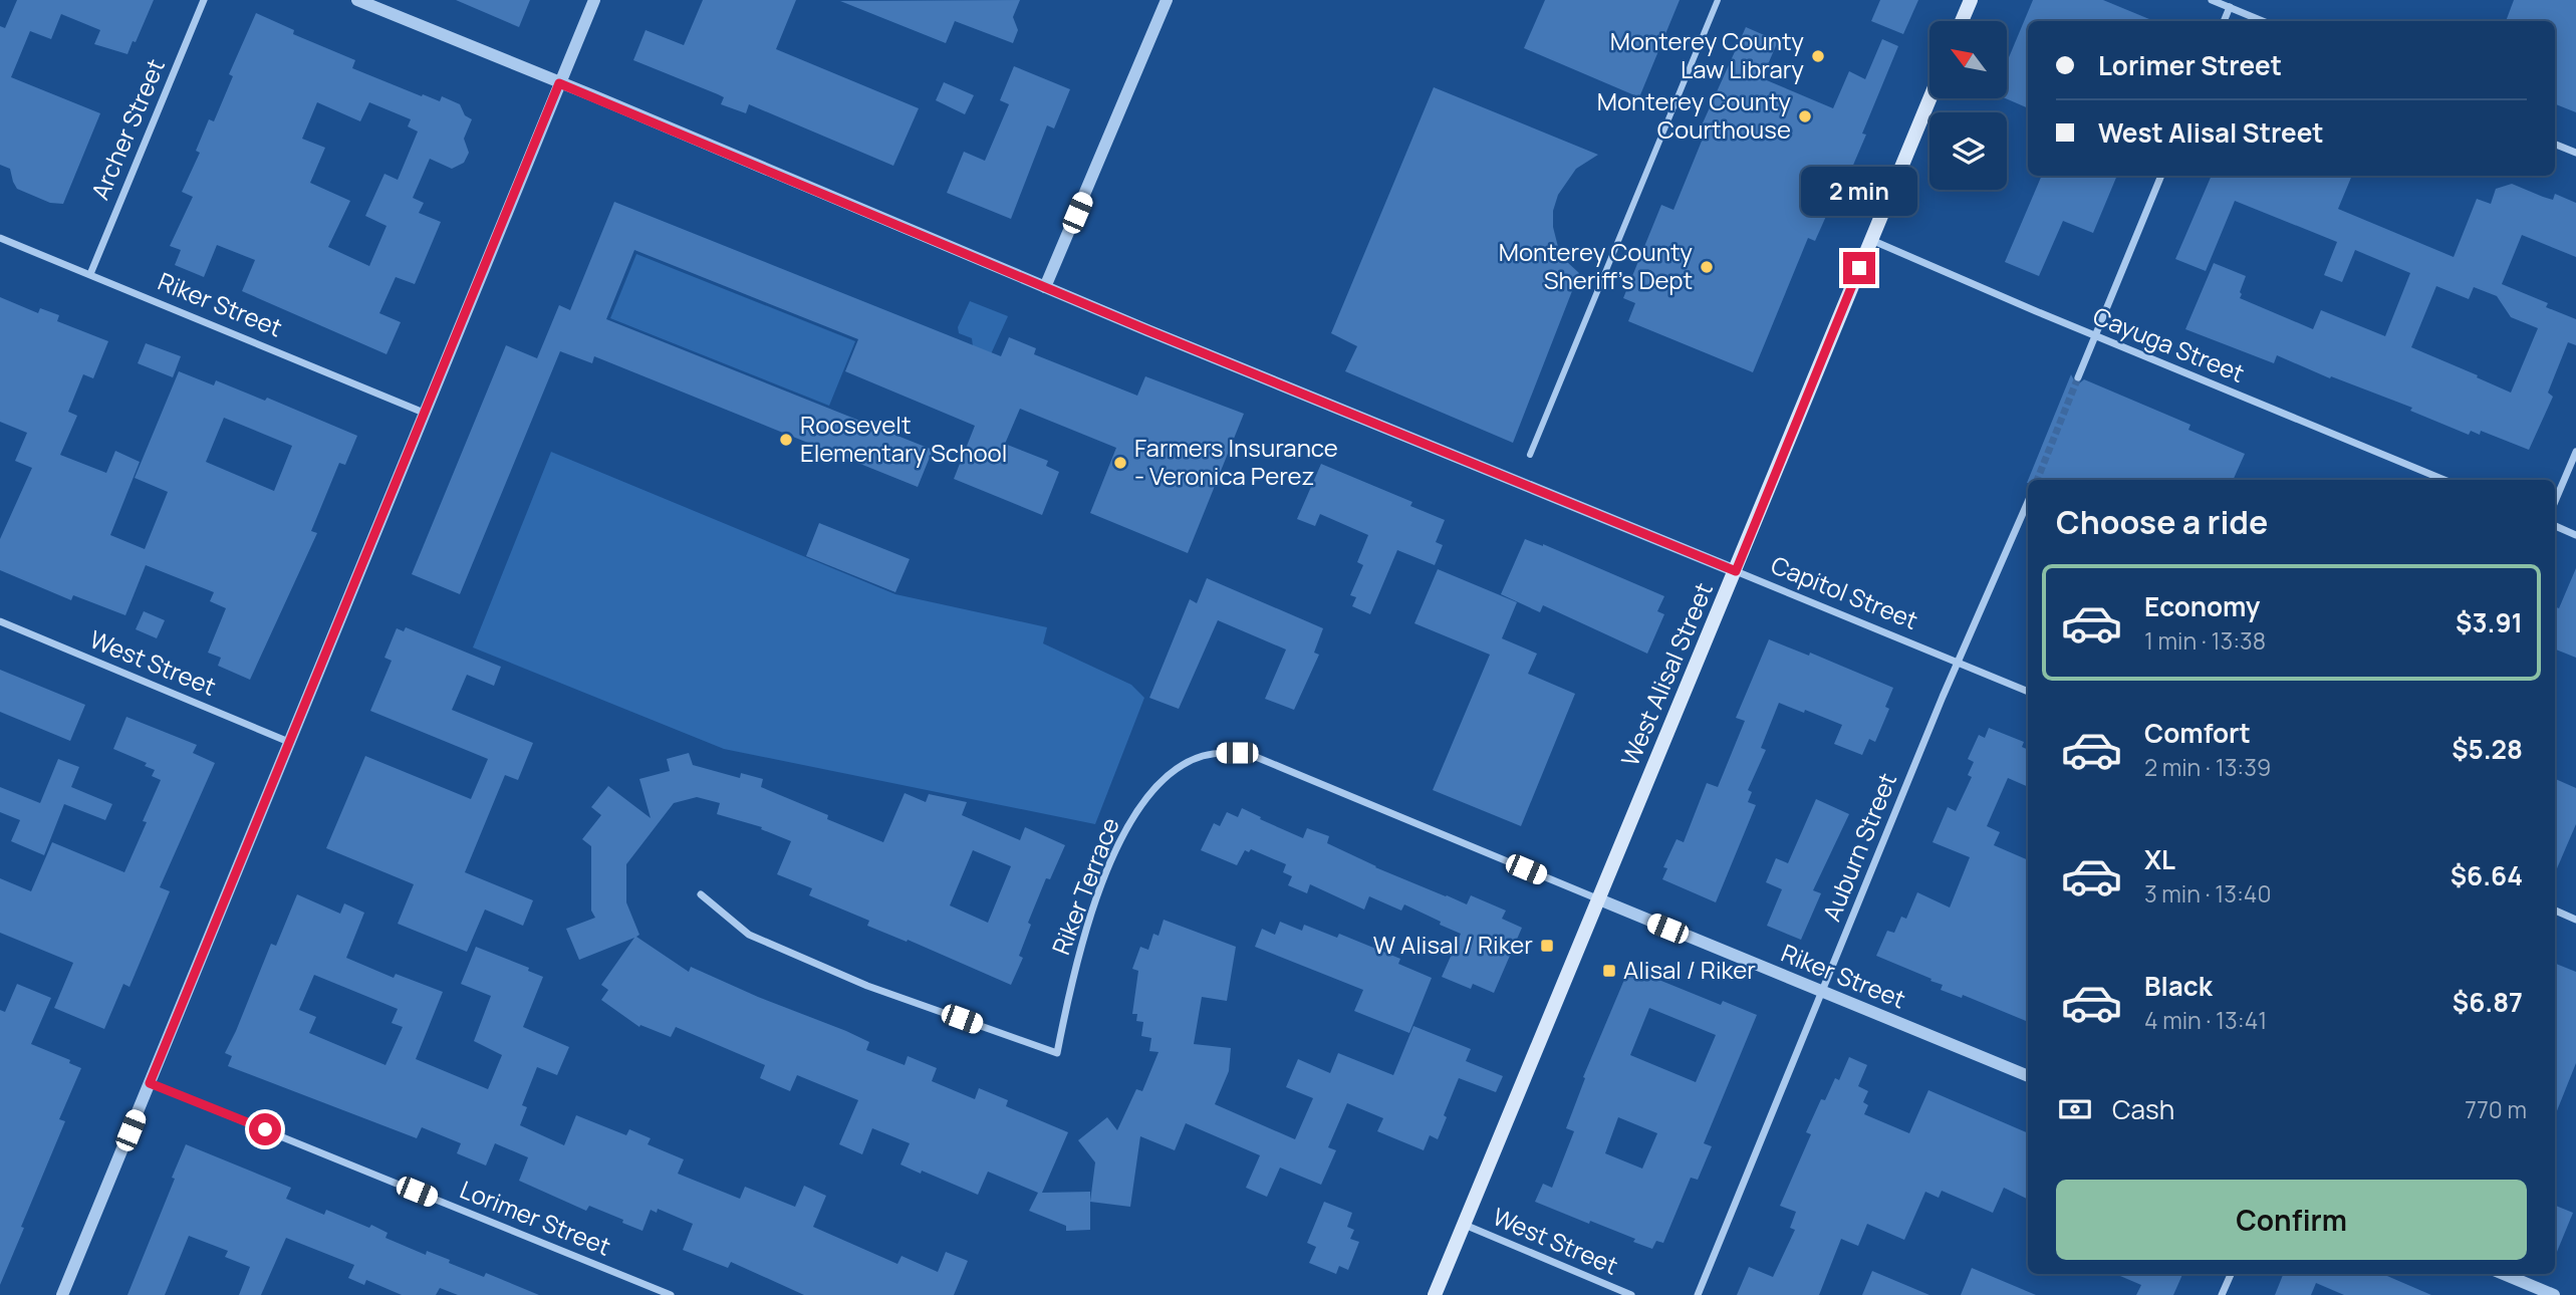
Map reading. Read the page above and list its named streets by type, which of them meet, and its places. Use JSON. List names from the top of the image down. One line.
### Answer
{"streets":{"main road":["West Alisal Street"],"street":["Archer Street","Riker Street","Cayuga Street","Capitol Street","West Street","Auburn Street","Riker Terrace","Lorimer Street"]},"crossings":[["Archer Street","Riker Street"],["Riker Street","West Alisal Street"],["Riker Street","Auburn Street"],["Riker Street","Riker Terrace"],["Cayuga Street","West Alisal Street"],["Capitol Street","West Alisal Street"],["Capitol Street","Auburn Street"],["West Street","West Alisal Street"],["West Alisal Street","Riker Terrace"]],"places":{"other":["Monterey County Law Library","Monterey County Courthouse","Monterey County Sheriff's Dept","Roosevelt Elementary School","Farmers Insurance - Veronica Perez"],"transit":["W Alisal / Riker","Alisal / Riker"]},"north":"top left","page":{"banner":["Lorimer Street","West Alisal Street"],"bubble":"2 min","heading":"Choose a ride","list":[{"name":"Economy","note":"1 min · 13:38","value":"$3.91"},{"name":"Comfort","note":"2 min · 13:39","value":"$5.28"},{"name":"XL","note":"3 min · 13:40","value":"$6.64"},{"name":"Black","note":"4 min · 13:41","value":"$6.87"}],"pay":["Cash","770 m"],"buttons":"Confirm"}}
